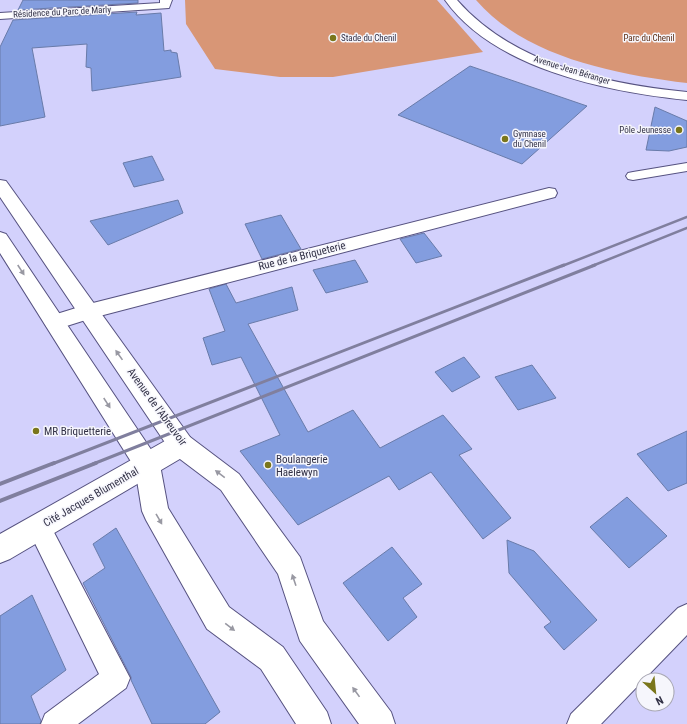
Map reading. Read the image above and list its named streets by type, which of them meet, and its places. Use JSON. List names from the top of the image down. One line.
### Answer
{"streets":{"street":["Résidence du Parc de Marly","Avenue Jean Béranger","Rue de la Briqueterie","Avenue de l'Abreuvoir","Cité Jacques Blumenthal"]},"crossings":[["Rue de la Briqueterie","Avenue de l'Abreuvoir"],["Avenue de l'Abreuvoir","Cité Jacques Blumenthal"]],"parks":["Parc du Chenil"],"places":["Stade du Chenil","Pôle Jeunesse","Gymnase du Chenil","MR Briquetterie","Boulangerie Haelewyn"],"north":"bottom right"}
